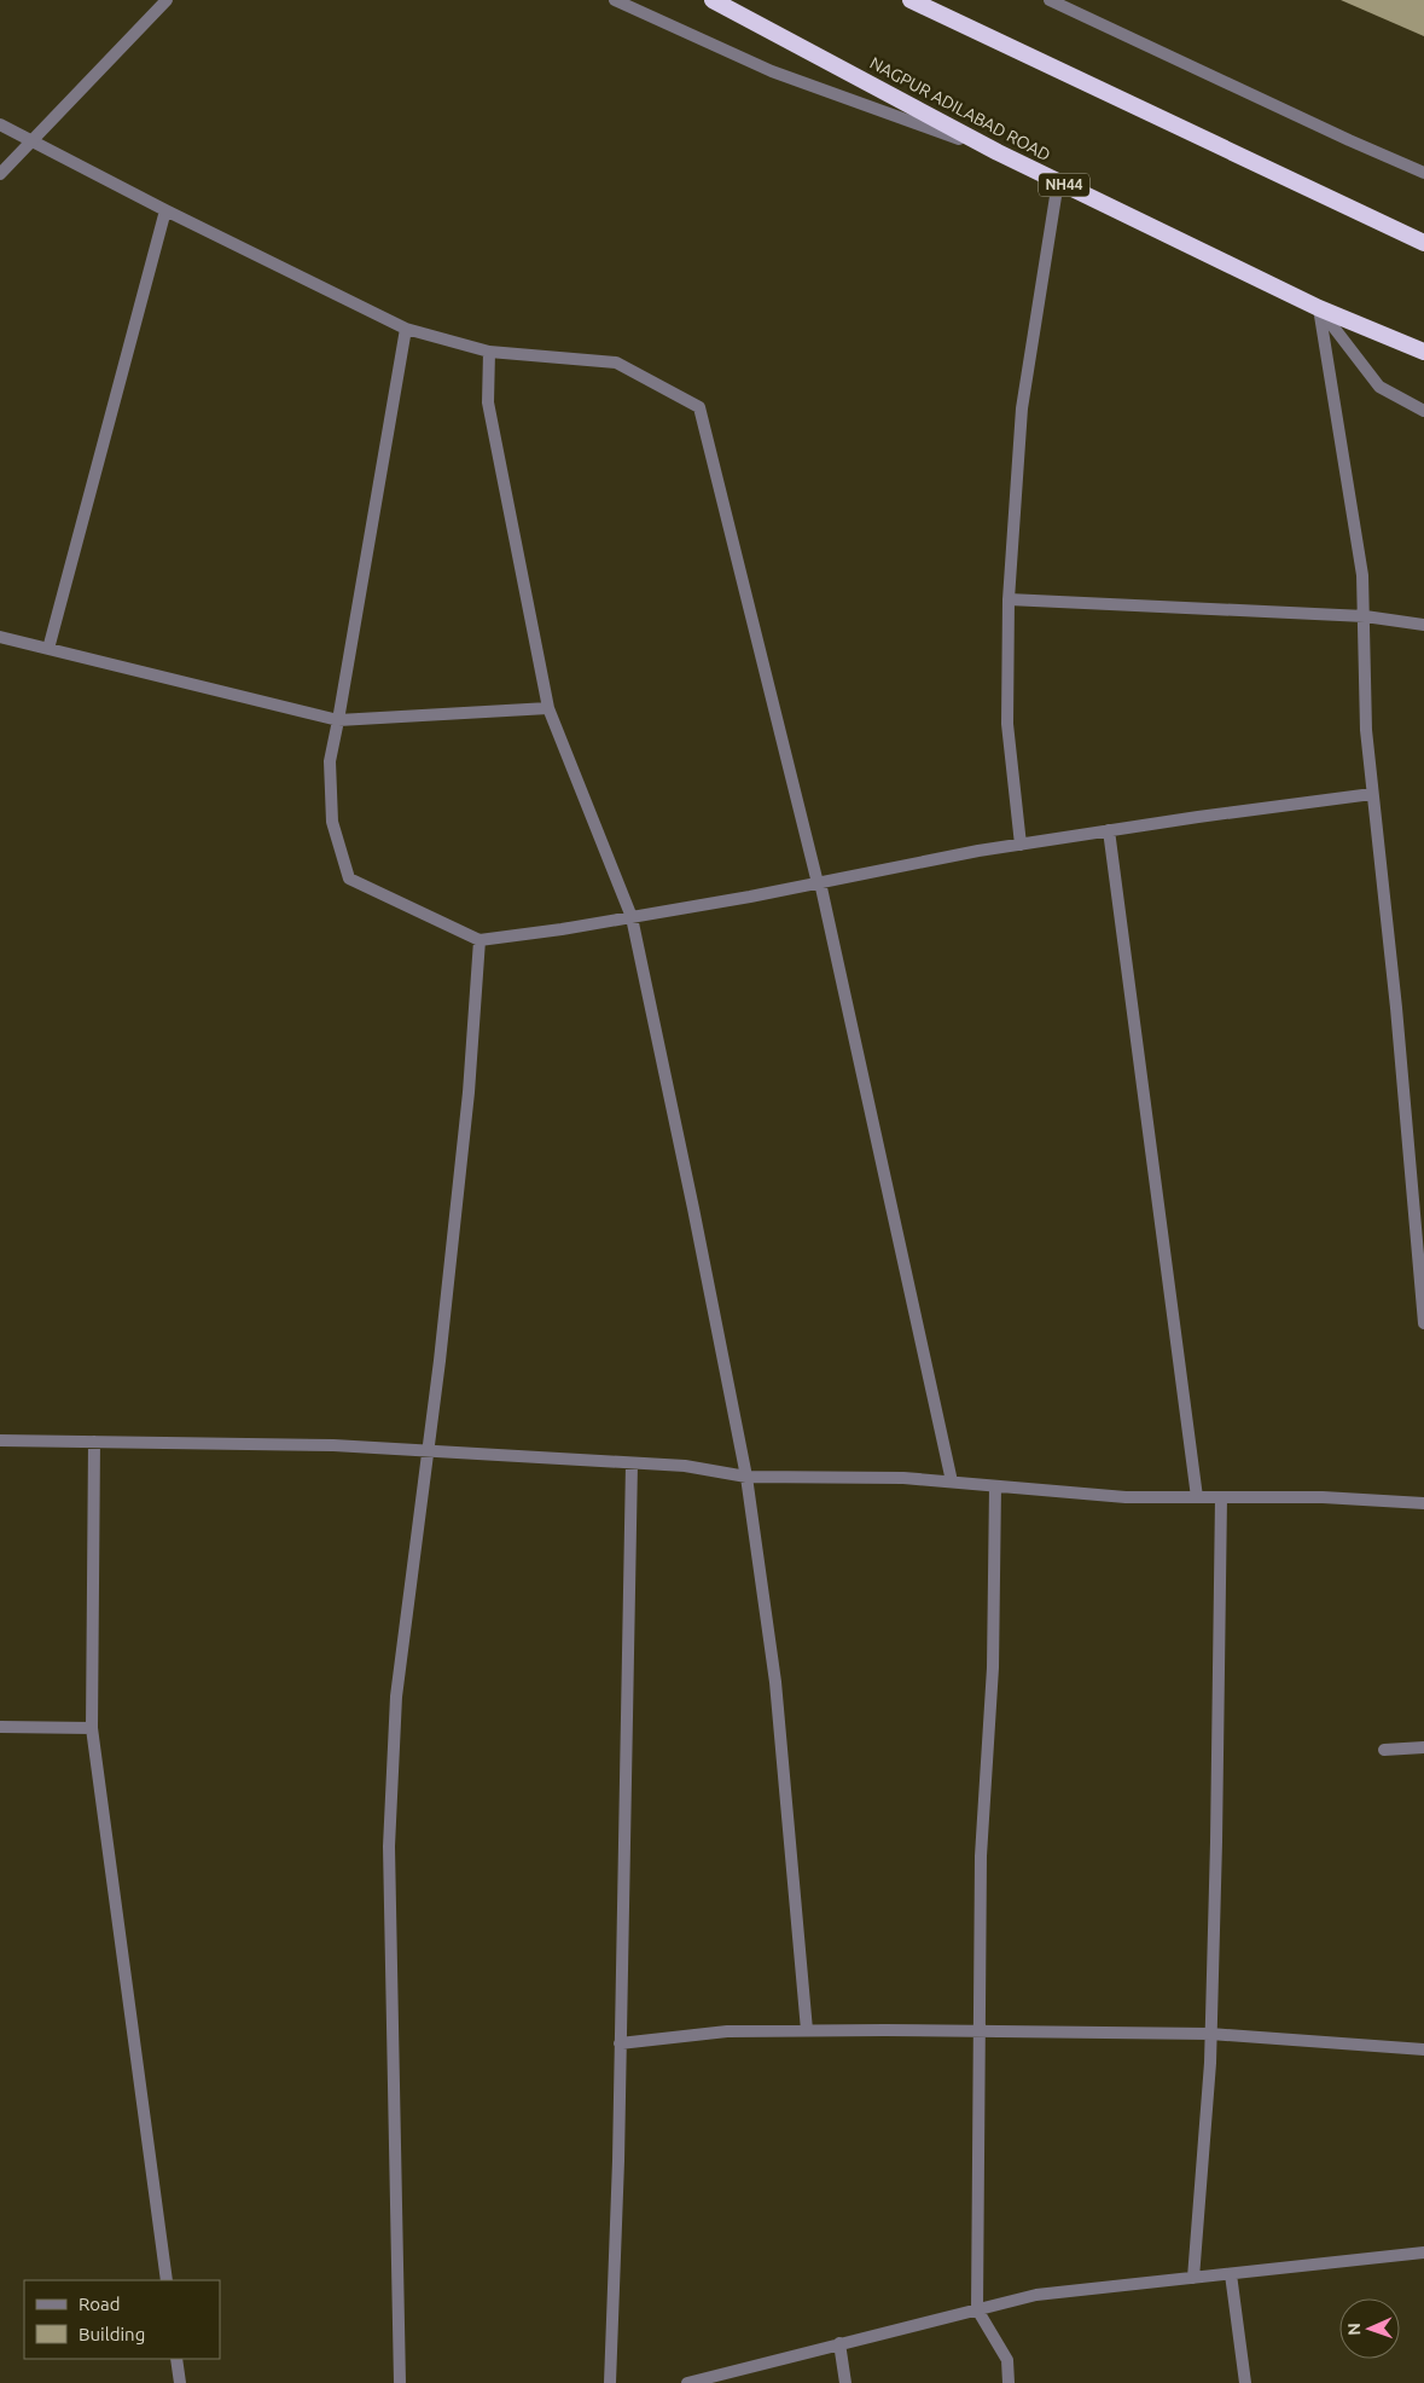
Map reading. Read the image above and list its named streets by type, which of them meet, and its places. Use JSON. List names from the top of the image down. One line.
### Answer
{"streets":{"highway":["NAGPUR ADILABAD ROAD","NH44"]},"legend":["Road","Building"],"north":"left"}
